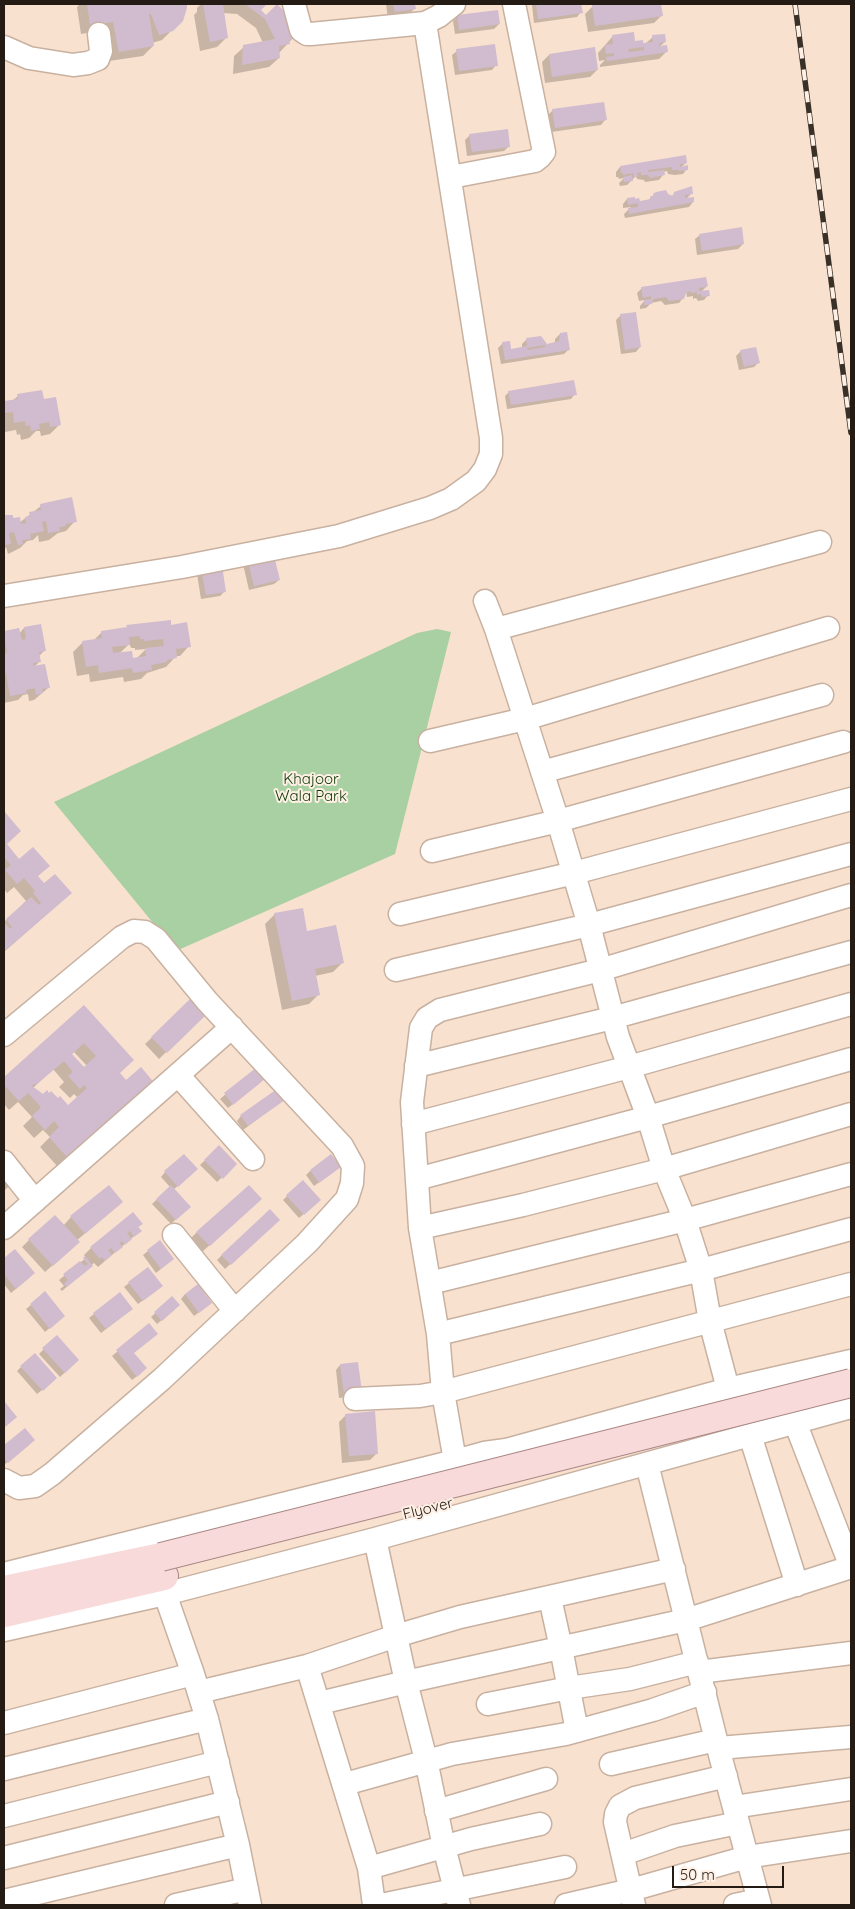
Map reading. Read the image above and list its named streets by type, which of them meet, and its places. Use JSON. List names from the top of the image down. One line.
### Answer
{"streets":{"main road":["Flyover"]},"parks":["Khajoor Wala Park"],"scale_bar":"50 m"}
